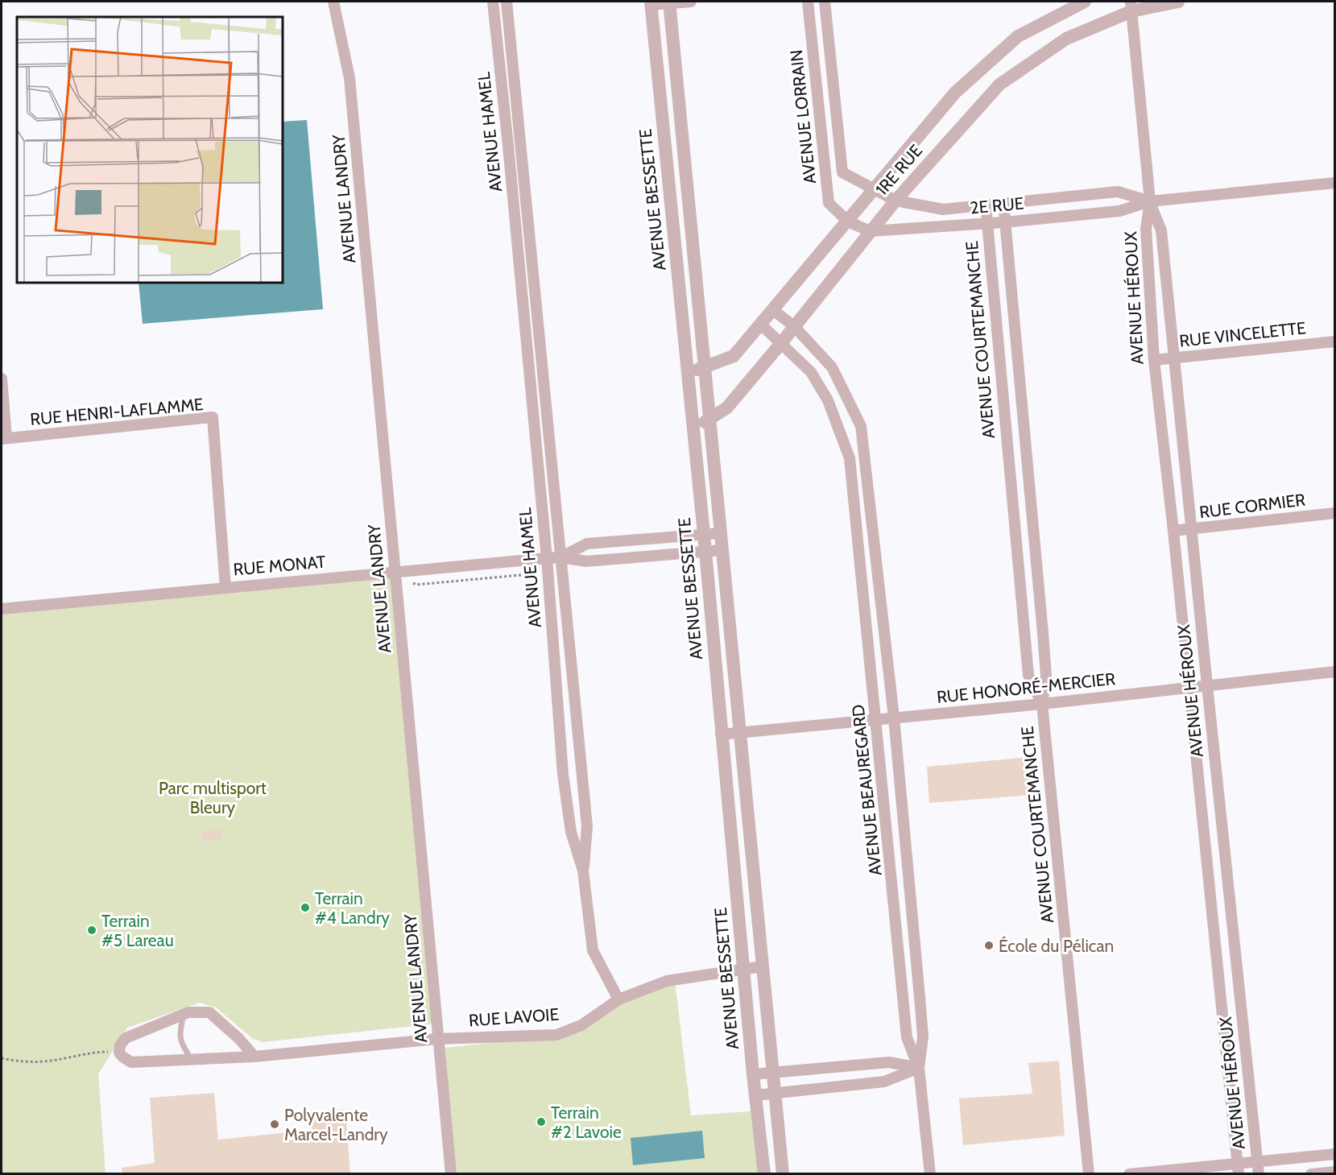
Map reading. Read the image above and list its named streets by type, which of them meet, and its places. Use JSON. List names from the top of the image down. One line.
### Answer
{"streets":{"street":["AVENUE LORRAIN","AVENUE HAMEL","1RE RUE","AVENUE LANDRY","AVENUE BESSETTE","2E RUE","AVENUE HÉROUX","RUE VINCELETTE","AVENUE COURTEMANCHE","RUE HENRI-LAFLAMME","RUE CORMIER","RUE MONAT","RUE HONORÉ-MERCIER","AVENUE BEAUREGARD","RUE LAVOIE"]},"crossings":[["AVENUE LORRAIN","1RE RUE"],["AVENUE LORRAIN","2E RUE"],["AVENUE HAMEL","RUE MONAT"],["AVENUE HAMEL","RUE LAVOIE"],["1RE RUE","AVENUE BESSETTE"],["1RE RUE","2E RUE"],["1RE RUE","AVENUE HÉROUX"],["1RE RUE","AVENUE BEAUREGARD"],["AVENUE LANDRY","RUE MONAT"],["AVENUE LANDRY","RUE LAVOIE"],["AVENUE BESSETTE","RUE MONAT"],["AVENUE BESSETTE","RUE HONORÉ-MERCIER"],["AVENUE BESSETTE","RUE LAVOIE"],["2E RUE","AVENUE HÉROUX"],["2E RUE","AVENUE COURTEMANCHE"],["AVENUE HÉROUX","RUE VINCELETTE"],["AVENUE HÉROUX","RUE CORMIER"],["AVENUE HÉROUX","RUE HONORÉ-MERCIER"],["AVENUE COURTEMANCHE","RUE HONORÉ-MERCIER"],["RUE HENRI-LAFLAMME","RUE MONAT"],["RUE HONORÉ-MERCIER","AVENUE BEAUREGARD"]],"parks":["Parc multisport Bleury"],"places":["Terrain #4 Landry","Terrain #5 Lareau","École du Pélican","Terrain #2 Lavoie","Polyvalente Marcel-Landry"]}
